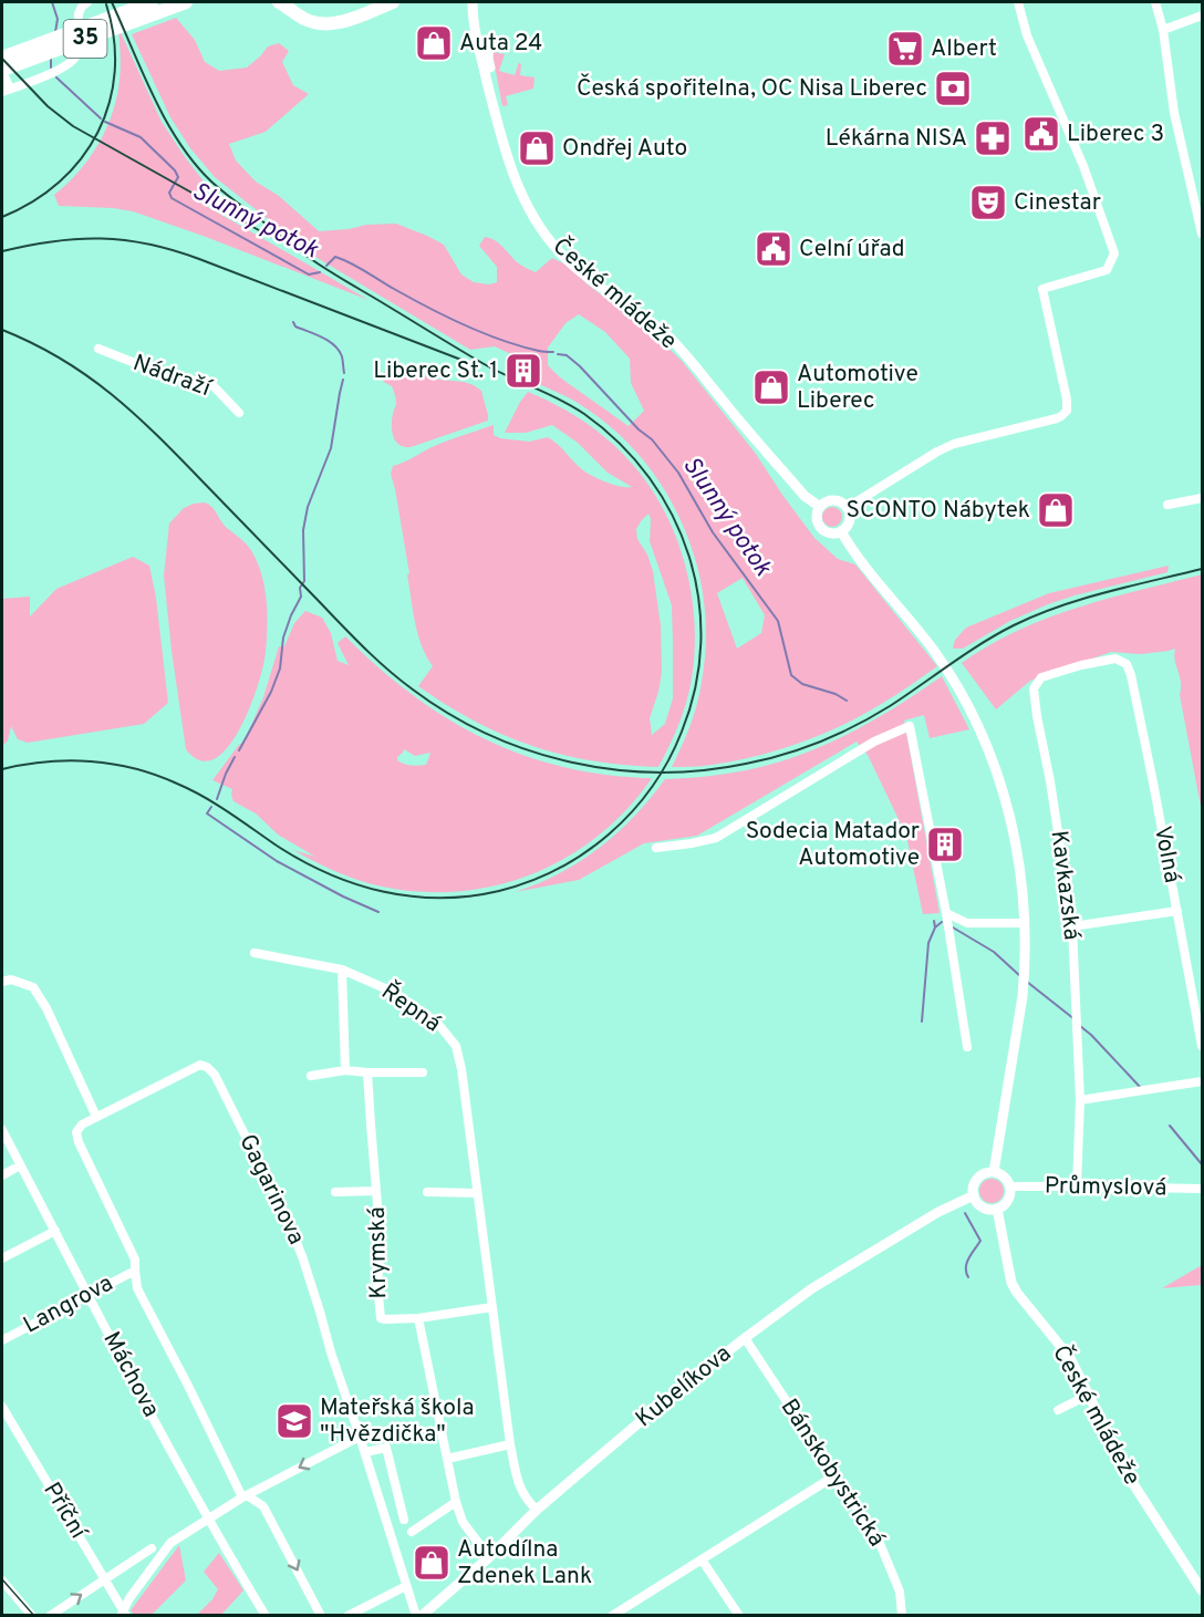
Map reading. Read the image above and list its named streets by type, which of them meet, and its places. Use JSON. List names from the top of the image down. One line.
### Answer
{"streets":{"highway":["35"],"street":["České mládeže","Nádraží","Volná","Kavkazská","Řepná","Průmyslová","Gagarinova","Krymská","Langrova","Máchova","Kubelíkova","Bánskobystrická","Příční"]},"crossings":[["České mládeže","Průmyslová"],["České mládeže","Kubelíkova"],["Volná","Kavkazská"],["Kavkazská","Průmyslová"],["Řepná","Krymská"],["Řepná","Kubelíkova"],["Průmyslová","Kubelíkova"],["Gagarinova","Langrova"],["Krymská","Kubelíkova"],["Langrova","Máchova"],["Kubelíkova","Bánskobystrická"]],"water":["Slunný potok"],"places":{"shop":["Auta 24","Ondřej Auto","Automotive Liberec","SCONTO Nábytek","Autodílna Zdenek Lank"],"supermarket":["Albert"],"bank":["Česká spořitelna, OC Nisa Liberec"],"public building":["Liberec 3","Celní úřad"],"pharmacy":["Lékárna NISA"],"theatre":["Cinestar"],"building":["Liberec St. 1","Sodecia Matador Automotive"],"school or university":["Mateřská škola \"Hvězdička\""]}}
